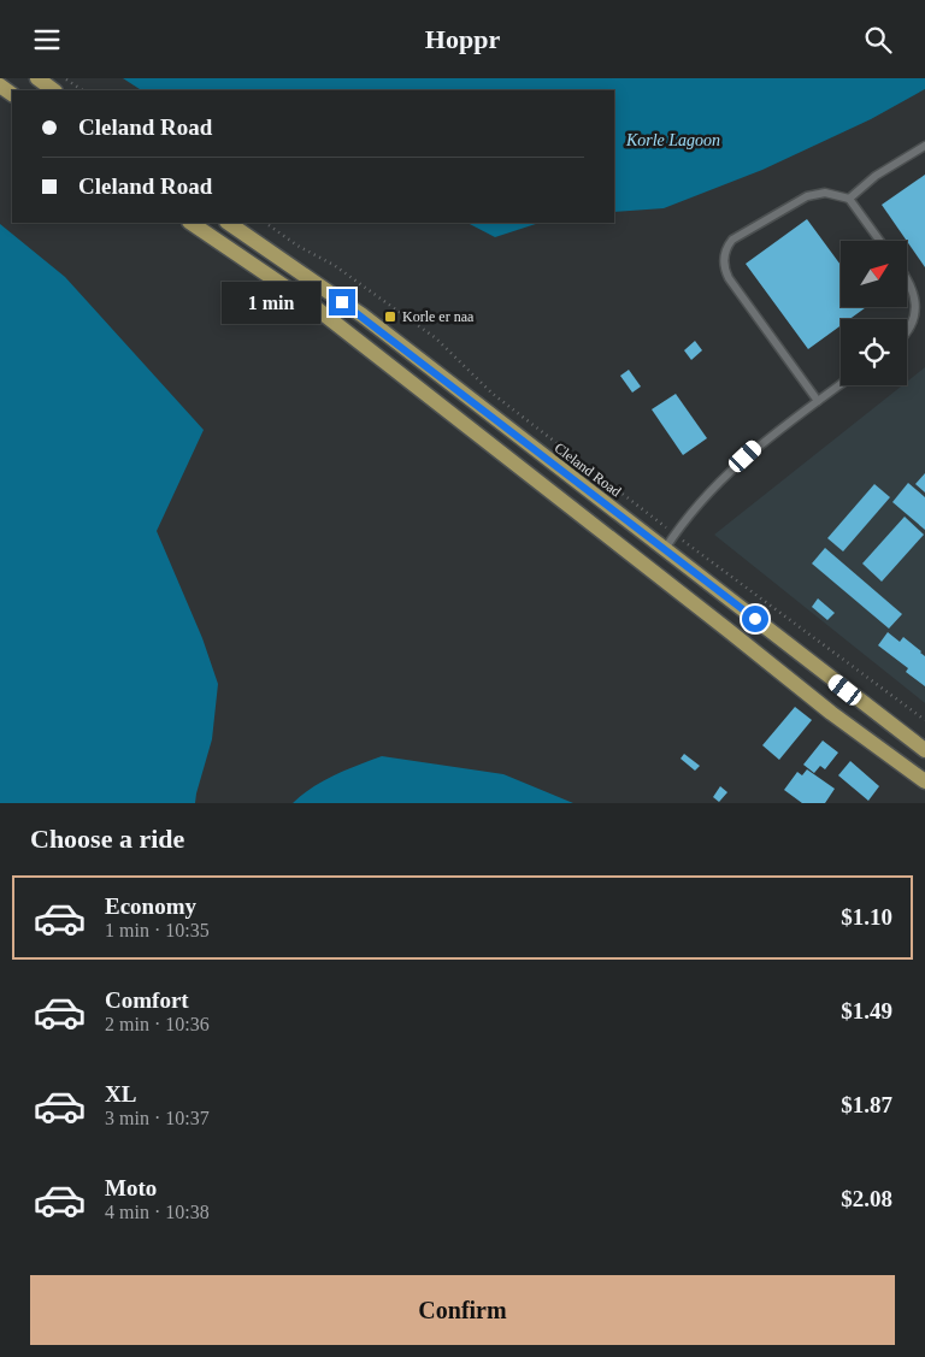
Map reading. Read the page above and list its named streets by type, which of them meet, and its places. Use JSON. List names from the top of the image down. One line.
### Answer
{"streets":{"main road":["Cleland Road"]},"water":["Korle Lagoon"],"places":{"transit":["Korle er naa"]},"north":"top right","page":{"header":"Hoppr","banner":["Cleland Road","Cleland Road"],"bubble":"1 min","heading":"Choose a ride","list":[{"name":"Economy","note":"1 min · 10:35","value":"$1.10"},{"name":"Comfort","note":"2 min · 10:36","value":"$1.49"},{"name":"XL","note":"3 min · 10:37","value":"$1.87"},{"name":"Moto","note":"4 min · 10:38","value":"$2.08"}],"buttons":"Confirm"}}
